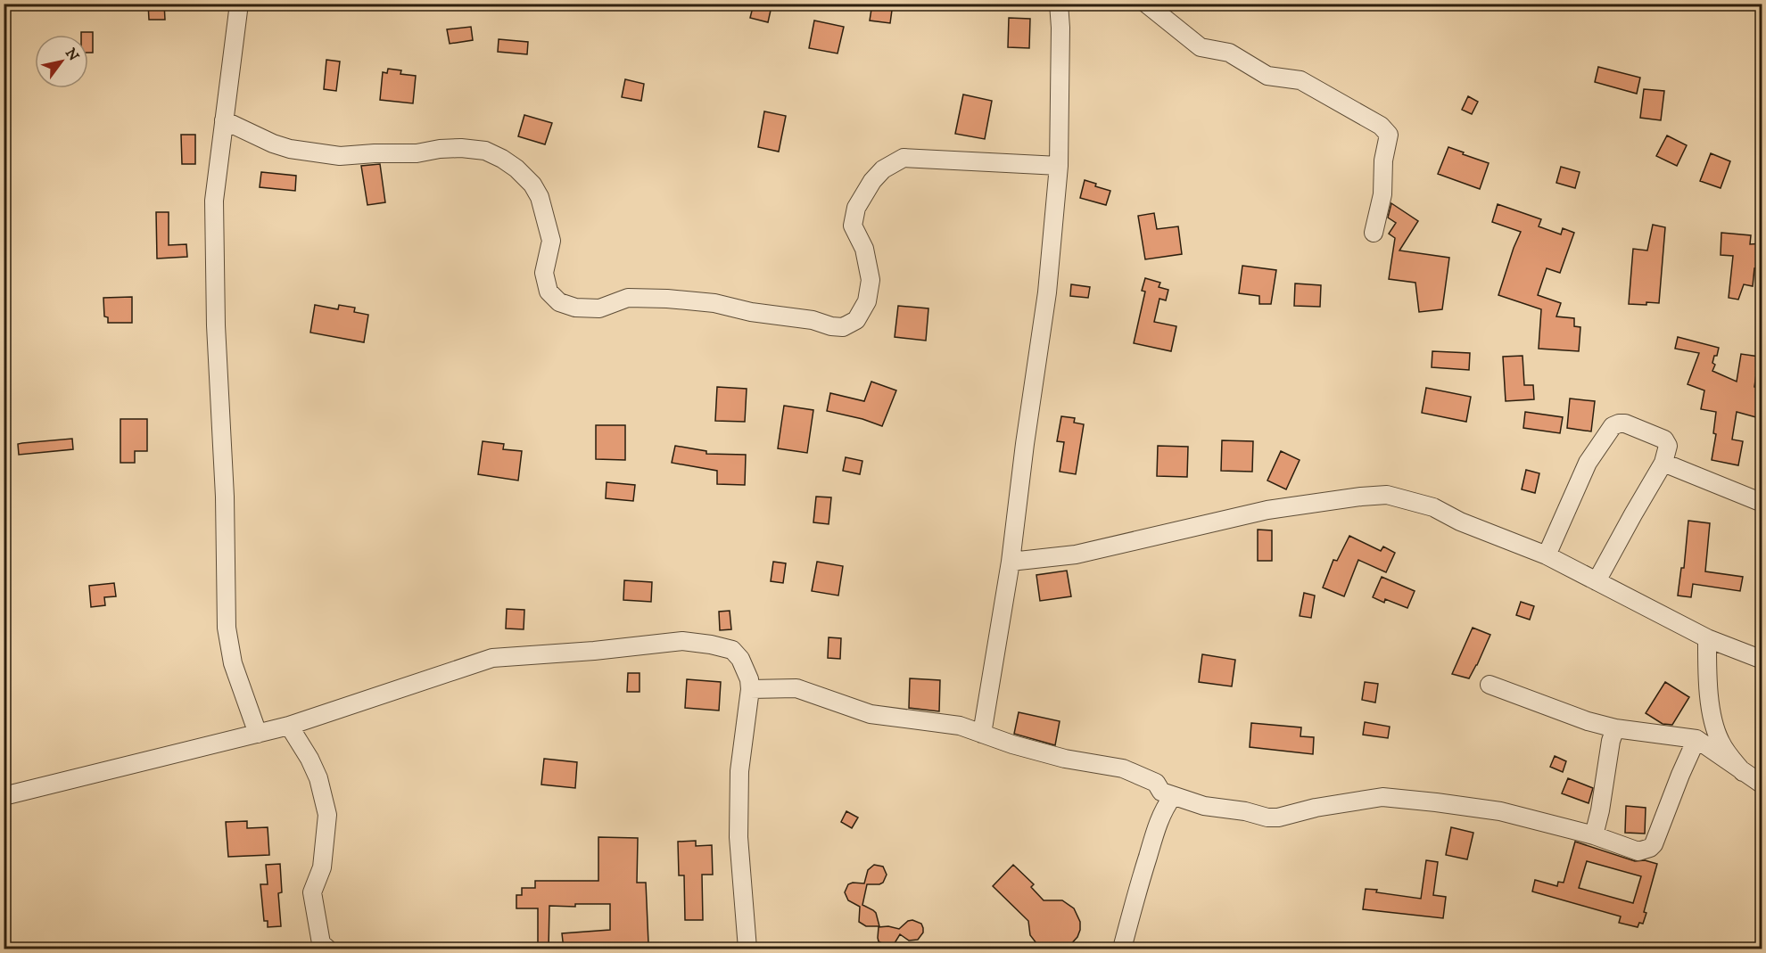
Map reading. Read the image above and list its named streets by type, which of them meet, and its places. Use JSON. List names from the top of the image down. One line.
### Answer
{"north":"top right"}
